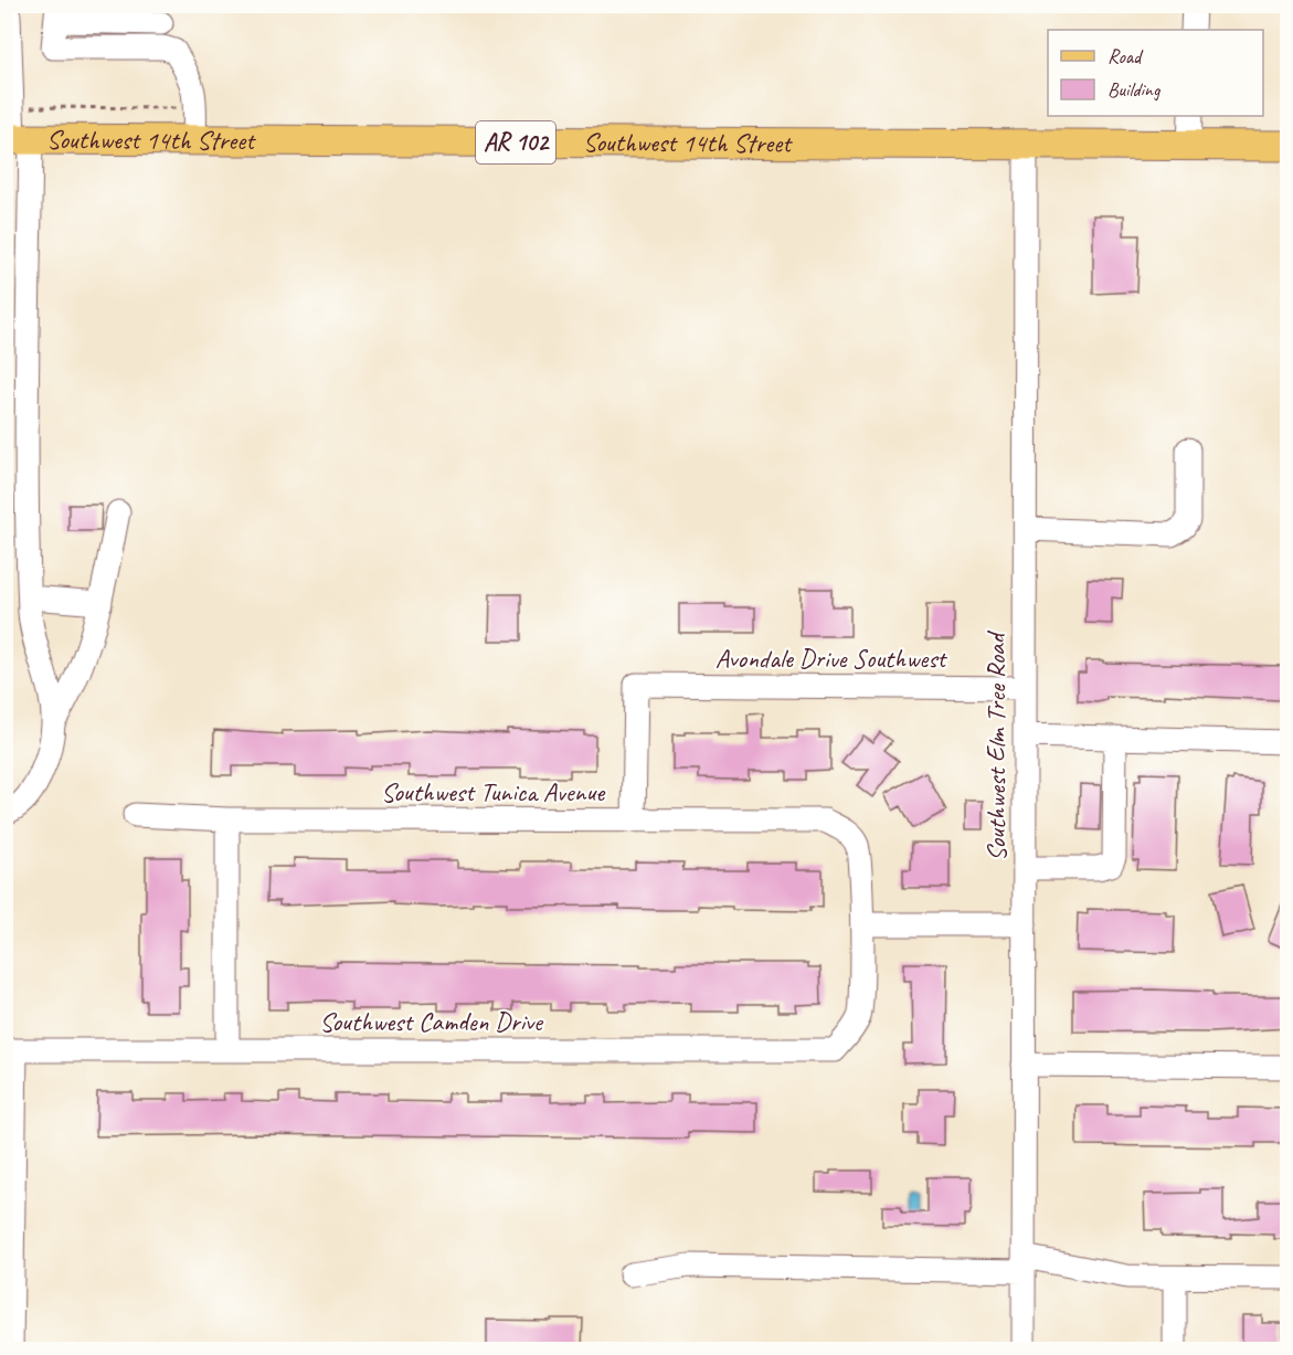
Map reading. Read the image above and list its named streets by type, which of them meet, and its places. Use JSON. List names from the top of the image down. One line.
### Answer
{"streets":{"main road":["Southwest 14th Street","AR 102"],"street":["Avondale Drive Southwest","Southwest Elm Tree Road","Southwest Tunica Avenue","Southwest Camden Drive"]},"crossings":[["Southwest 14th Street","Southwest Elm Tree Road"],["Avondale Drive Southwest","Southwest Elm Tree Road"],["Avondale Drive Southwest","Southwest Tunica Avenue"],["Southwest Tunica Avenue","Southwest Camden Drive"]],"legend":["Road","Building"]}
